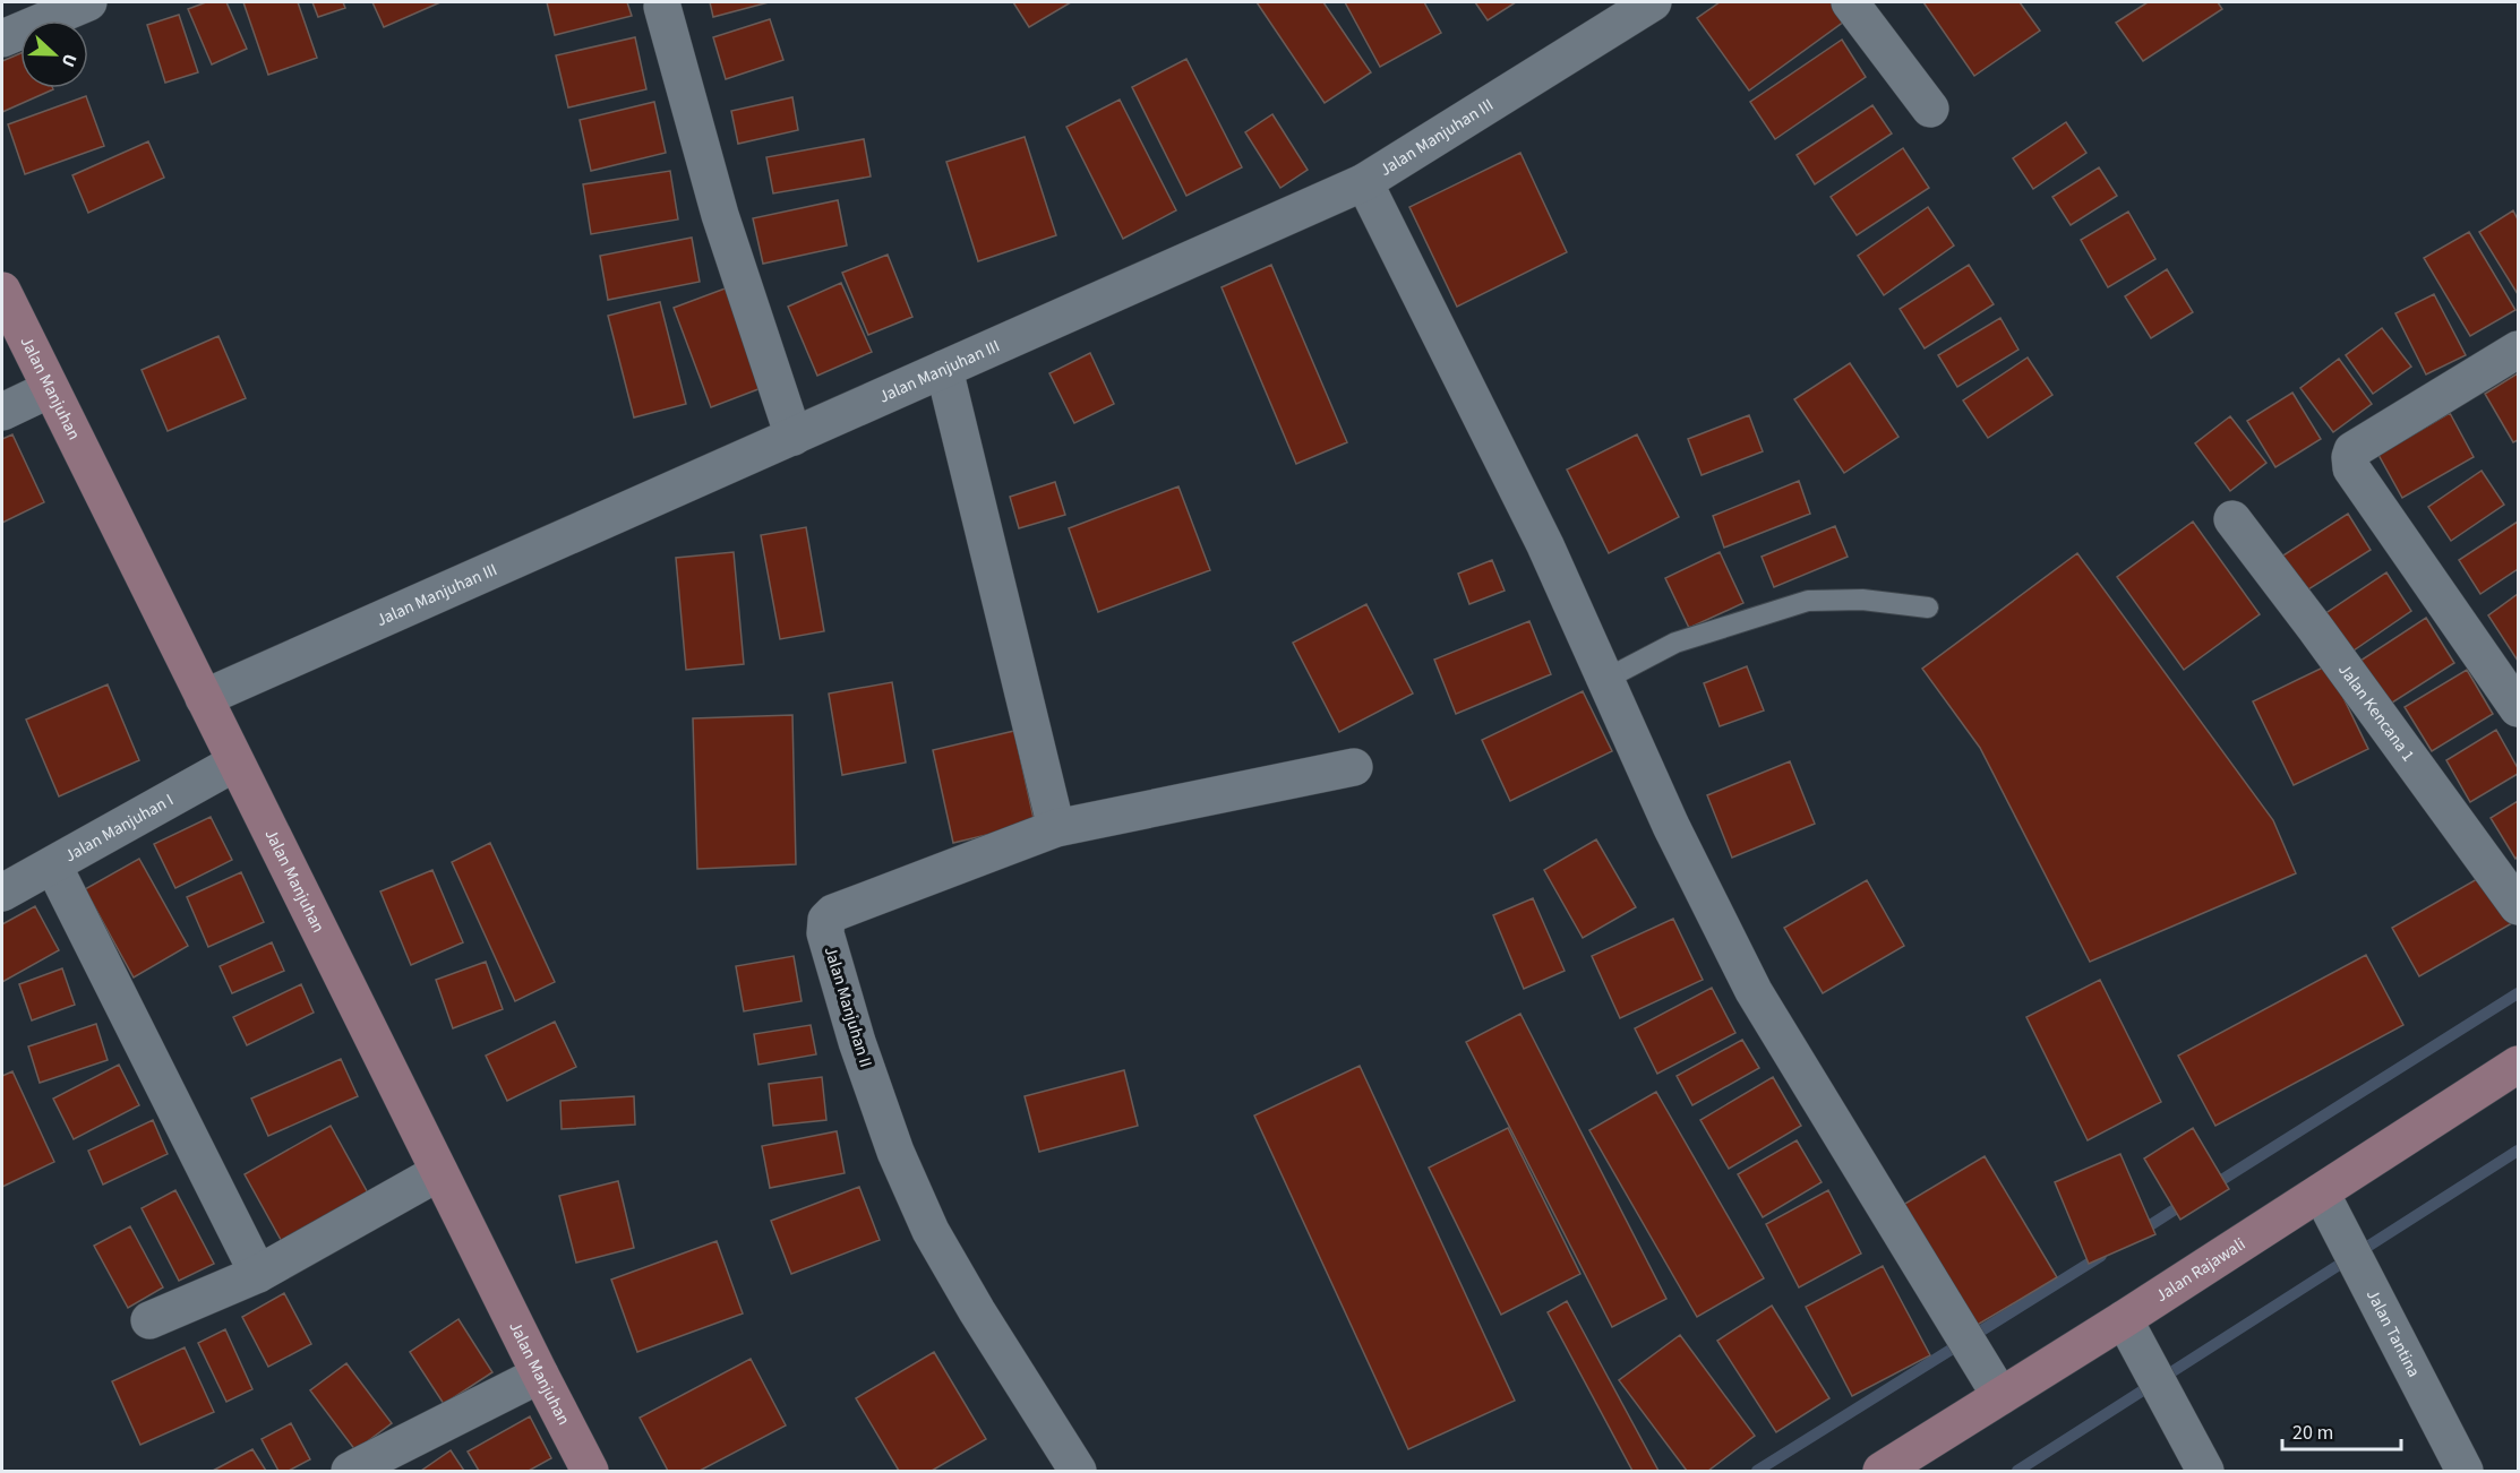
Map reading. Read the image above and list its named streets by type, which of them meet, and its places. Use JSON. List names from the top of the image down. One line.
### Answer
{"streets":{"street":["Jalan Manjuhan III","Jalan Manjuhan","Jalan Kencana 1","Jalan Manjuhan I","Jalan Manjuhan II","Jalan Rajawali","Jalan Tantina"]},"crossings":[["Jalan Manjuhan III","Jalan Manjuhan"],["Jalan Manjuhan","Jalan Manjuhan I"],["Jalan Rajawali","Jalan Tantina"]],"scale_bar":"20 m","north":"right"}
